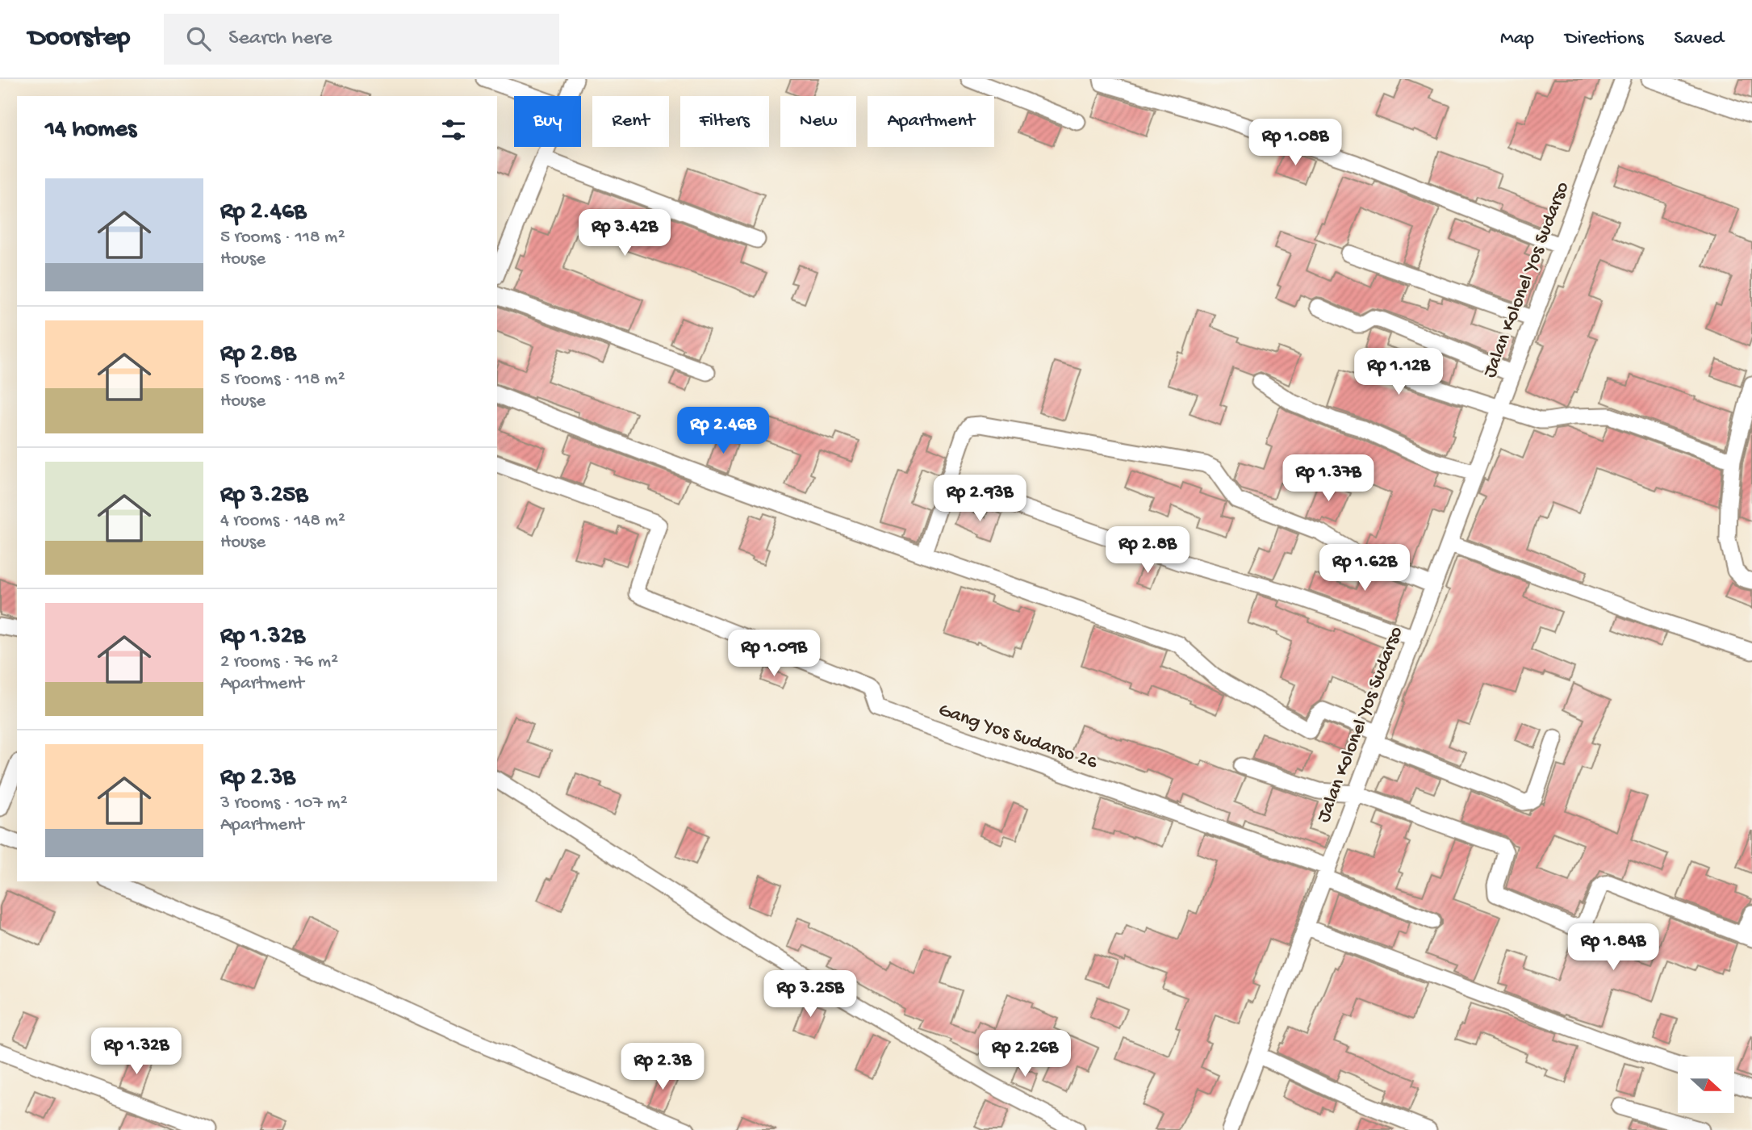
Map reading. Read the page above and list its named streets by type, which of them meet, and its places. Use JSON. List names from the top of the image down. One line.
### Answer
{"streets":{"street":["Jalan Kolonel Yos Sudarso","Gang Yos Sudarso 26"]},"crossings":[["Jalan Kolonel Yos Sudarso","Gang Yos Sudarso 26"]],"north":"right","page":{"header":"Doorstep","search":"Search here","nav":["Map","Directions","Saved"],"chip":["Buy","Rent","Filters","New","Apartment"],"heading":"14 homes","price":["Rp 1.08B","Rp 3.42B","Rp 1.12B","Rp 2.46B","Rp 1.37B","Rp 2.93B","Rp 2.8B","Rp 1.62B","Rp 1.09B","Rp 1.84B","Rp 3.25B","Rp 1.32B","Rp 2.26B","Rp 2.3B"],"list":[{"name":"Rp 2.46B","note":"5 rooms · 118 m² · House"},{"name":"Rp 2.8B","note":"5 rooms · 118 m² · House"},{"name":"Rp 3.25B","note":"4 rooms · 148 m² · House"},{"name":"Rp 1.32B","note":"2 rooms · 76 m² · Apartment"},{"name":"Rp 2.3B","note":"3 rooms · 107 m² · Apartment"}]}}
